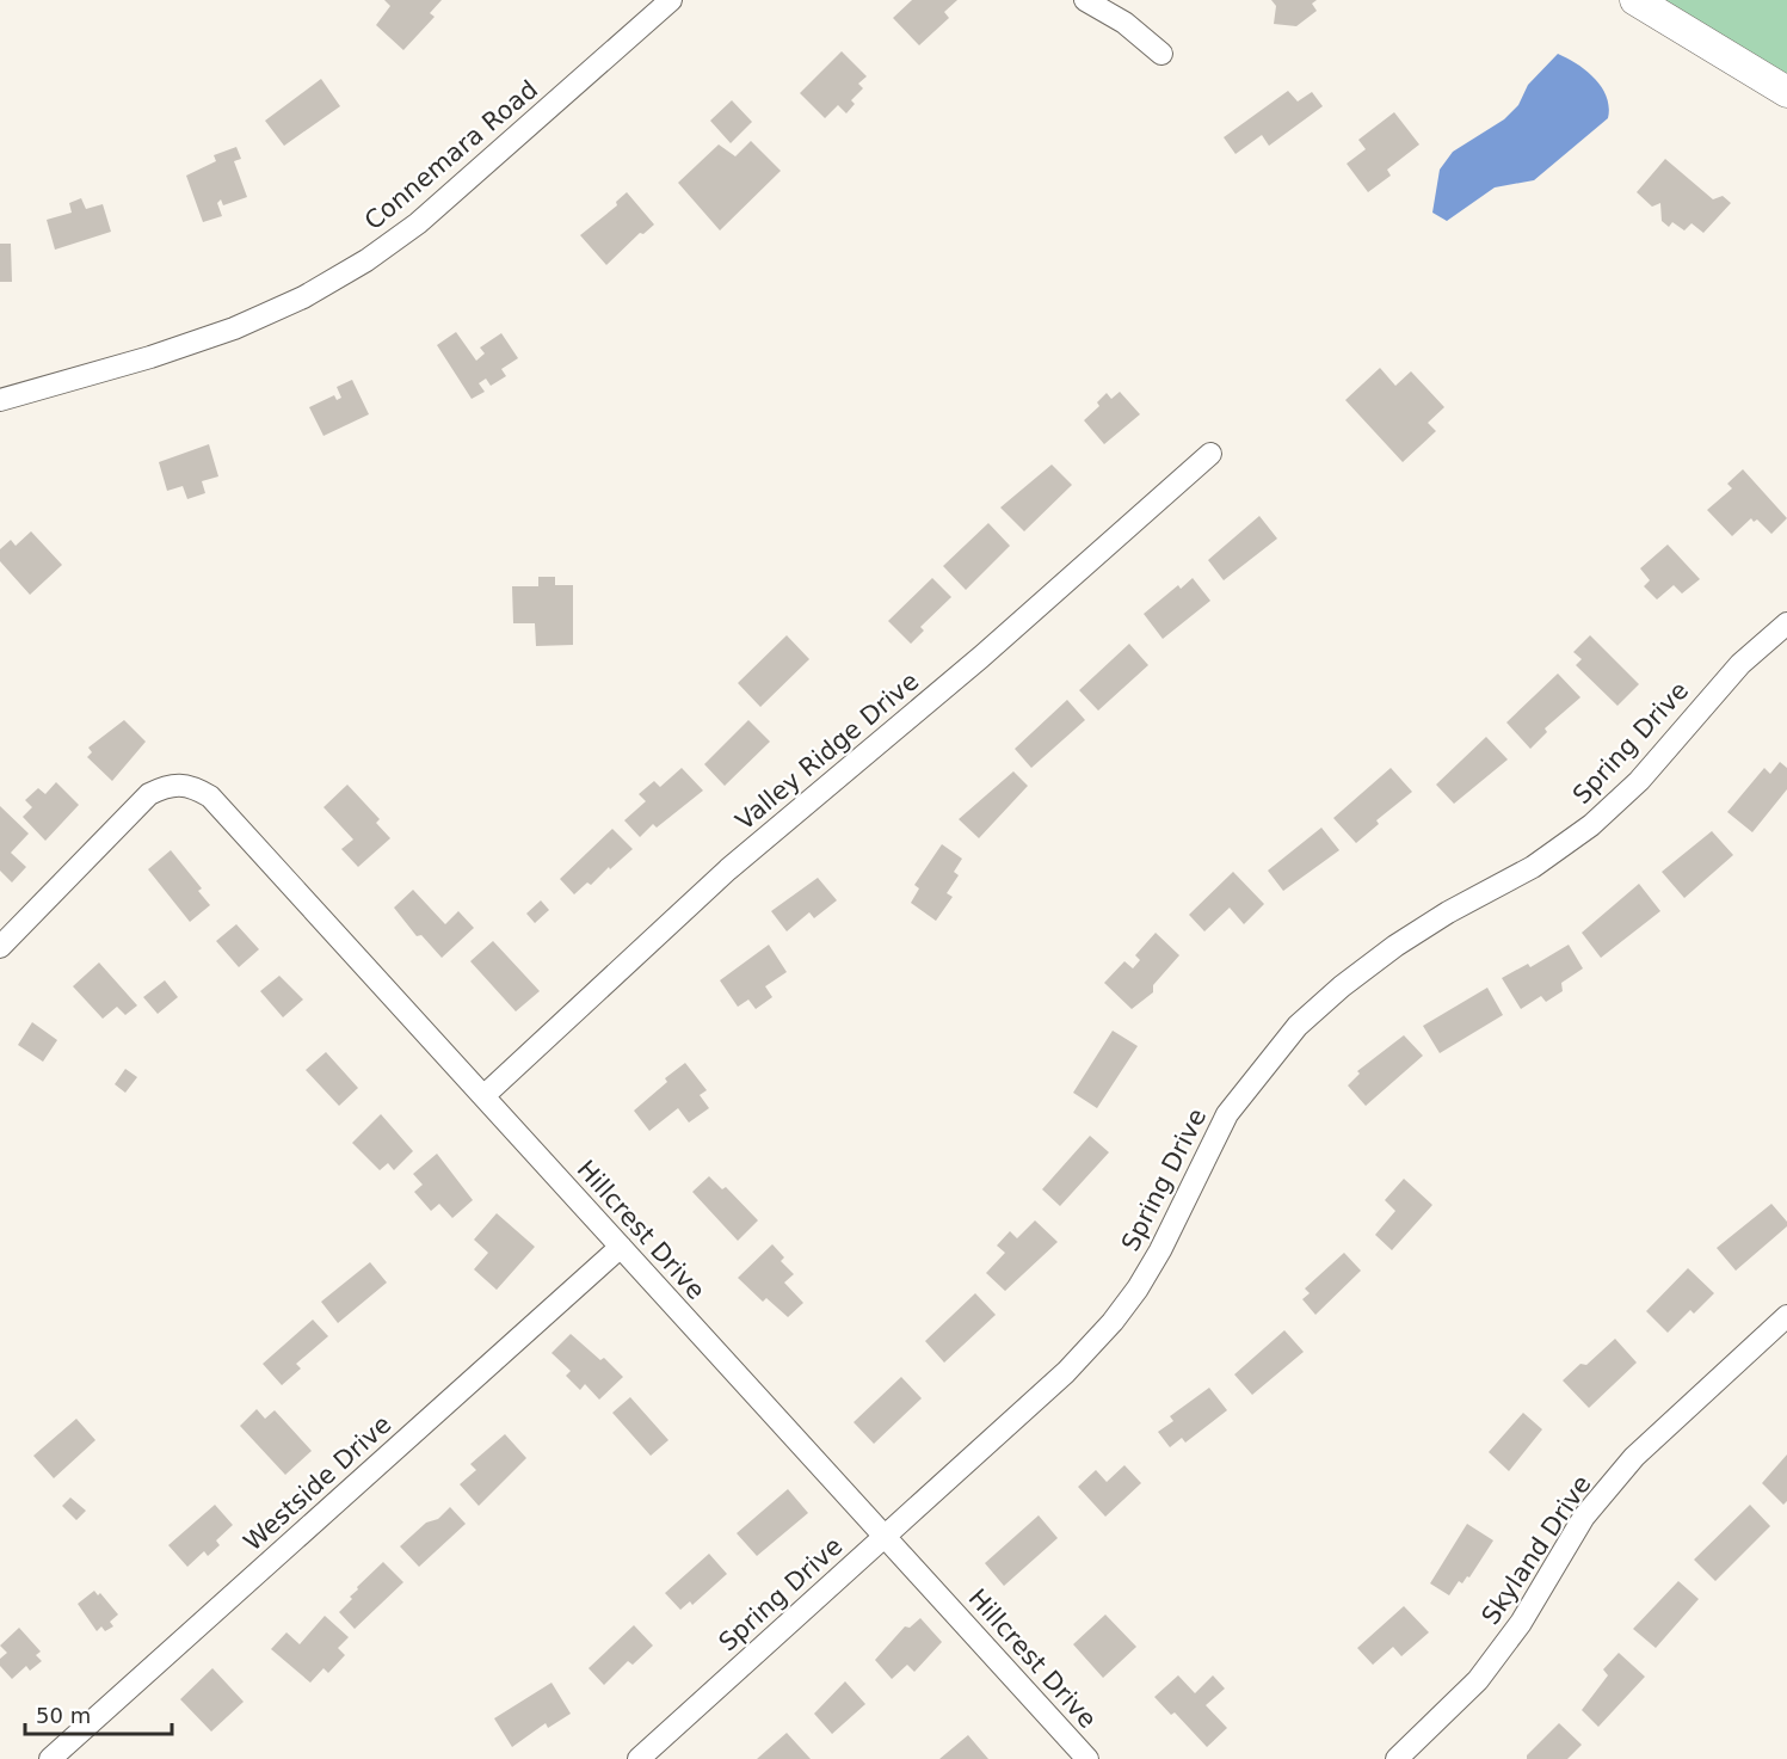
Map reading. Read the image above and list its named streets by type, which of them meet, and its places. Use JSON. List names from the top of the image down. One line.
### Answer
{"streets":{"street":["Connemara Road","Spring Drive","Valley Ridge Drive","Hillcrest Drive","Westside Drive","Skyland Drive"]},"crossings":[["Spring Drive","Hillcrest Drive"],["Valley Ridge Drive","Hillcrest Drive"],["Hillcrest Drive","Westside Drive"]],"scale_bar":"50 m"}
